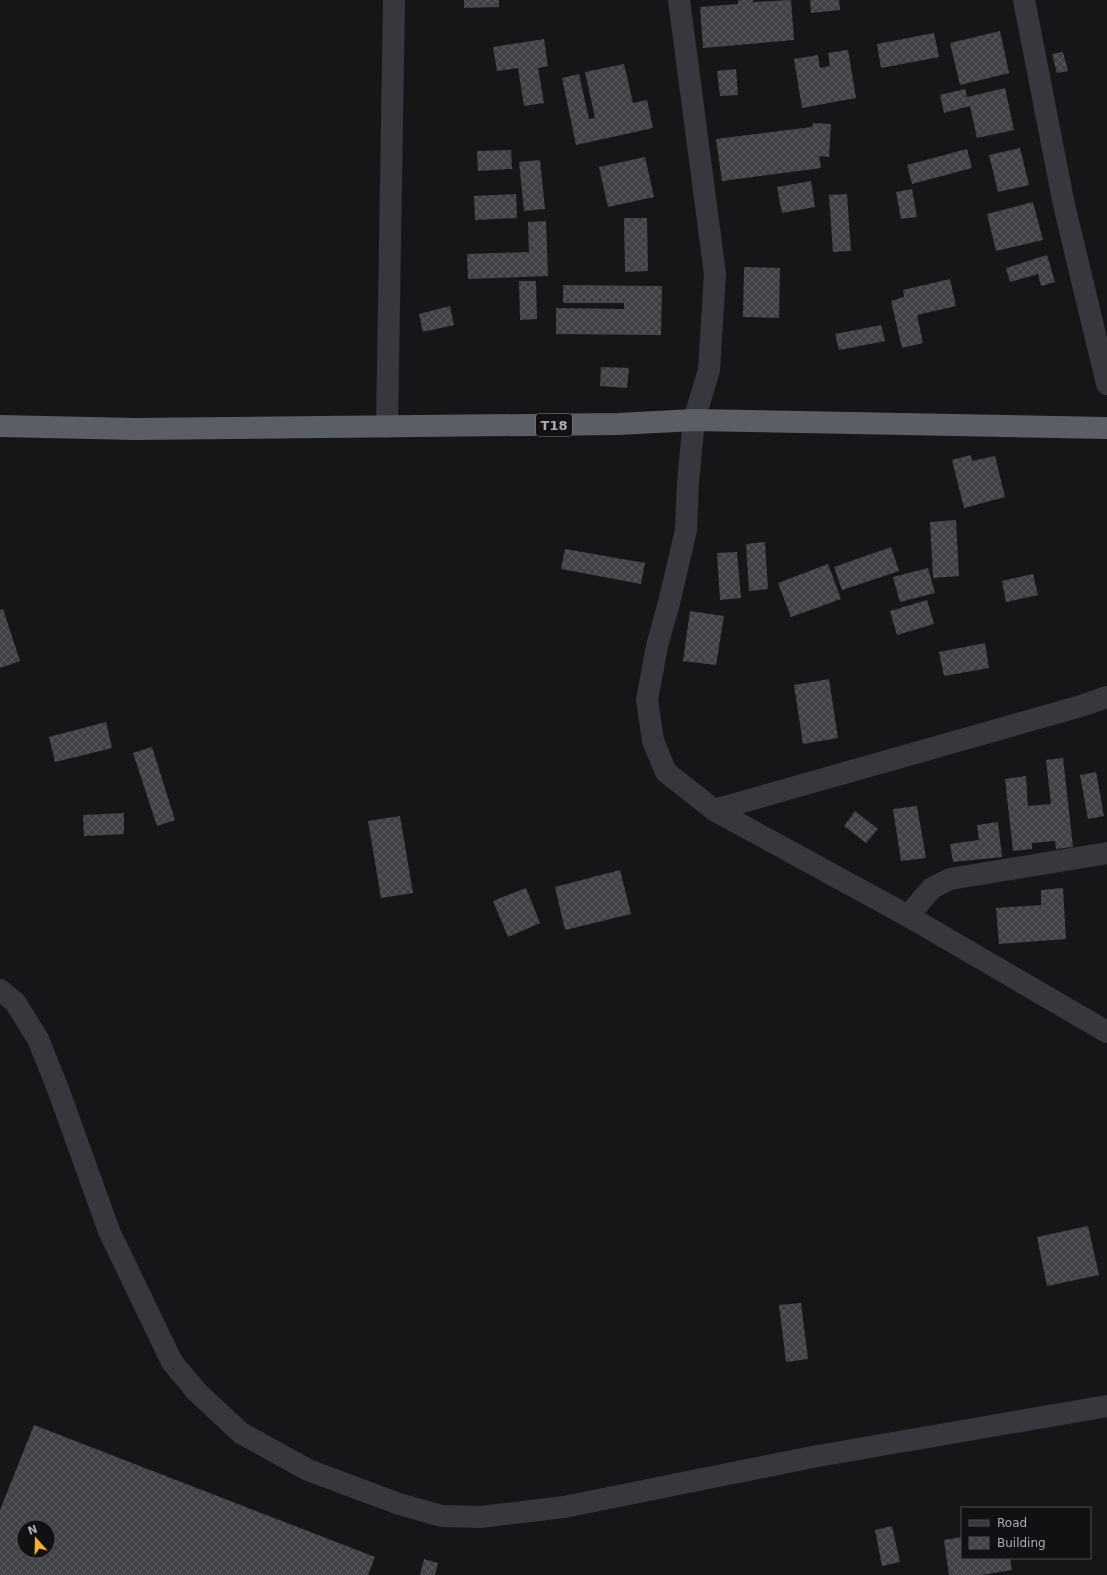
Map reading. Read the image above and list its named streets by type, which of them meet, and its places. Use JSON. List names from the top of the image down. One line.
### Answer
{"streets":{"highway":["T18"]},"legend":["Road","Building"],"north":"top"}
